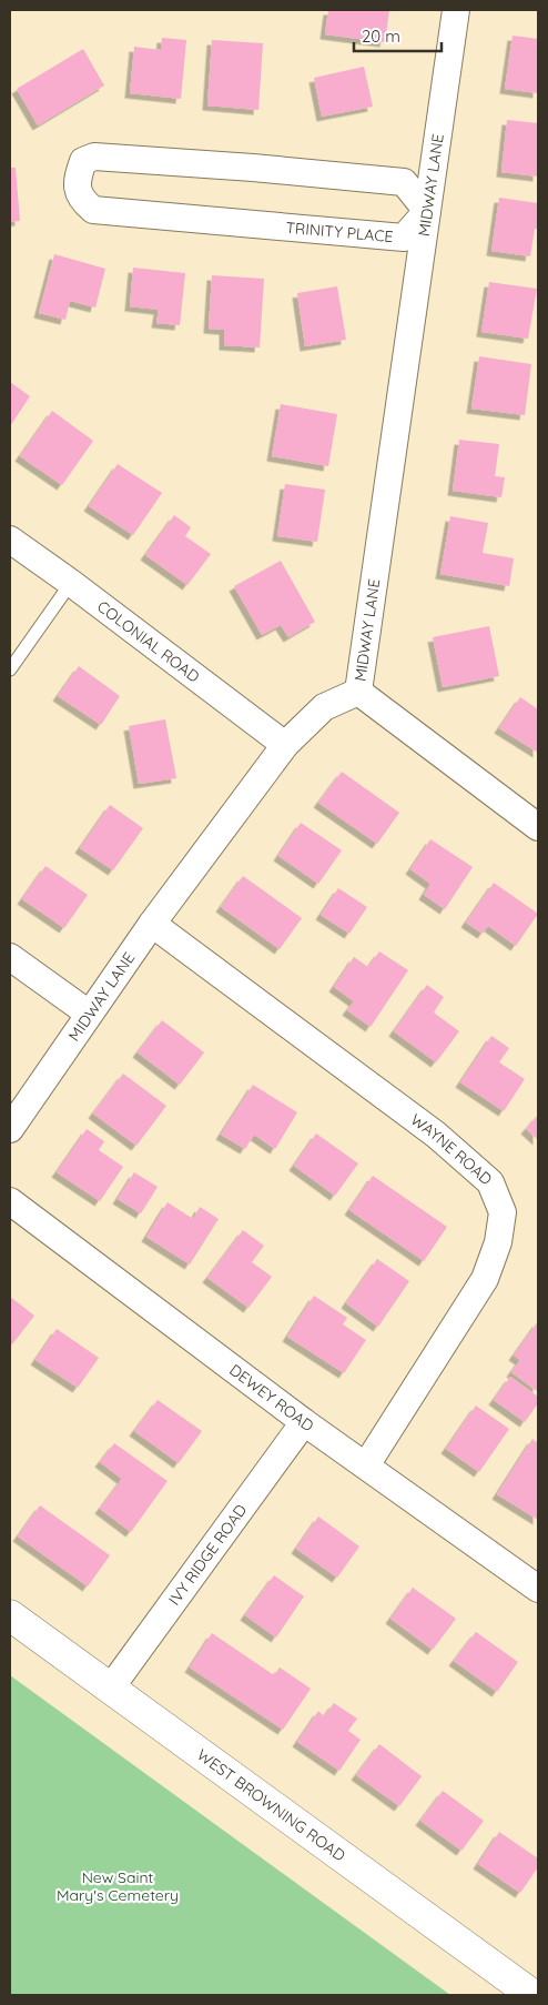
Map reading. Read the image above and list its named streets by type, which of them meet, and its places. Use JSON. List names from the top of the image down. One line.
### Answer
{"streets":{"main road":["WEST BROWNING ROAD"],"street":["MIDWAY LANE","TRINITY PLACE","COLONIAL ROAD","WAYNE ROAD","DEWEY ROAD","IVY RIDGE ROAD"]},"crossings":[["MIDWAY LANE","TRINITY PLACE"],["MIDWAY LANE","COLONIAL ROAD"],["MIDWAY LANE","WAYNE ROAD"],["WAYNE ROAD","DEWEY ROAD"],["DEWEY ROAD","IVY RIDGE ROAD"],["IVY RIDGE ROAD","WEST BROWNING ROAD"]],"parks":["New Saint Mary's Cemetery"],"scale_bar":"20 m"}
